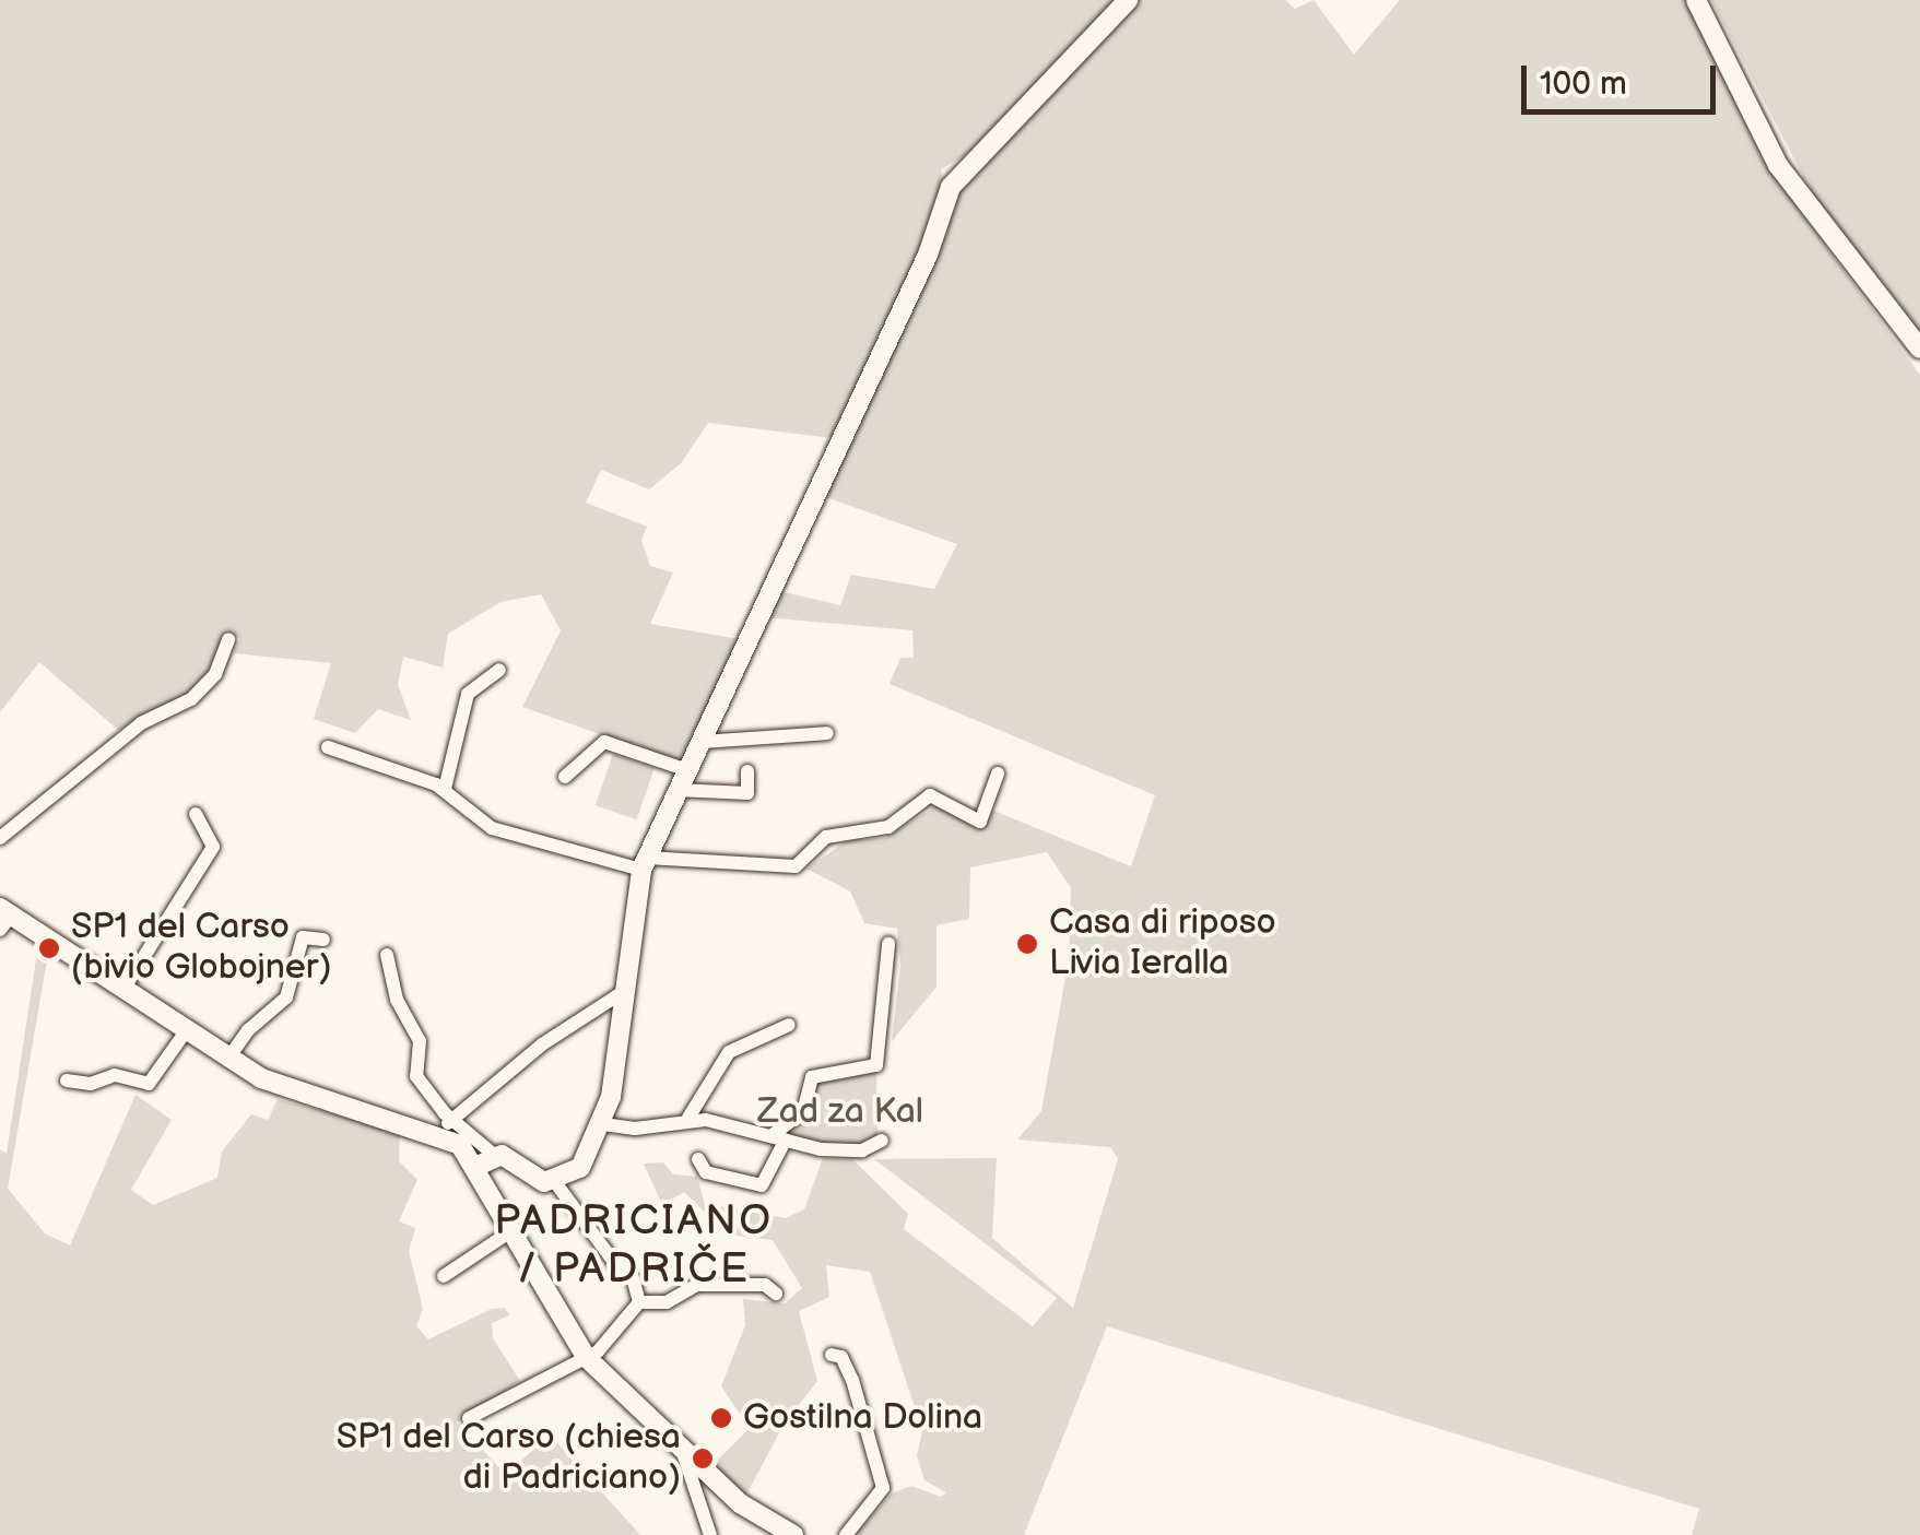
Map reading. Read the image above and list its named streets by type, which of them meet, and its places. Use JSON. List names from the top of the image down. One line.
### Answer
{"districts":["PADRICIANO / PADRIČE"],"parks":["Zad za Kal"],"places":["Casa di riposo Livia Ieralla","SP1 del Carso (bivio Globojner)","Gostilna Dolina","SP1 del Carso (chiesa di Padriciano)"],"scale_bar":"100 m"}
